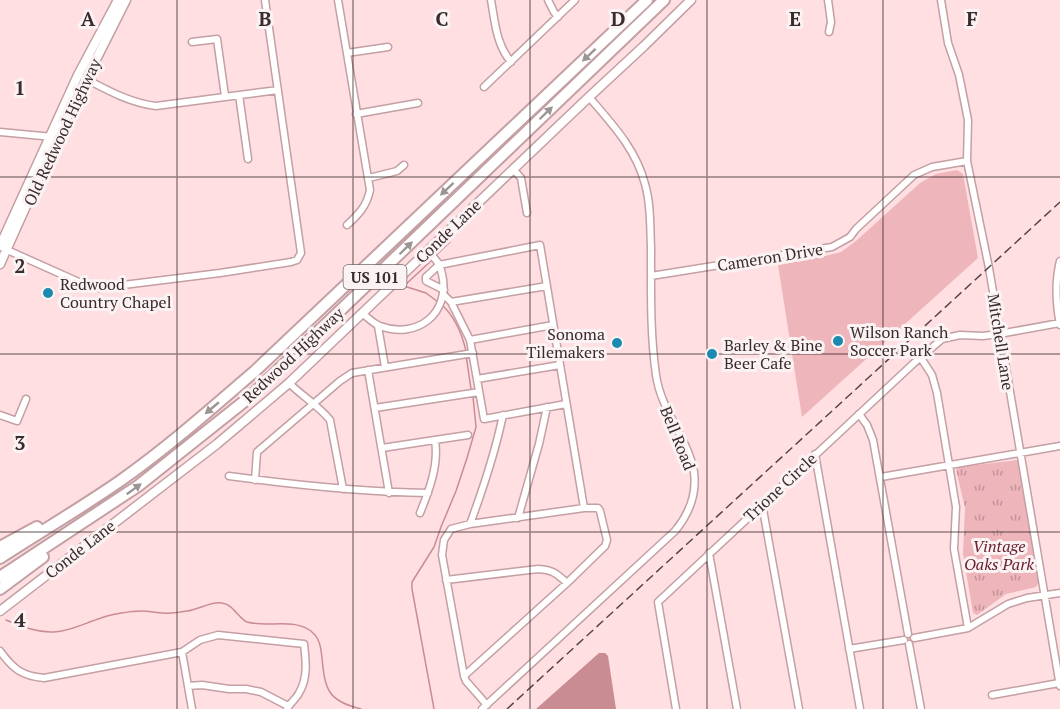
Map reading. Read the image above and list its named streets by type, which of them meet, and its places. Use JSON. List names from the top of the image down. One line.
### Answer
{"streets":{"highway":["US 101","Redwood Highway"],"street":["Old Redwood Highway","Conde Lane","Cameron Drive","Mitchell Lane","Bell Road","Trione Circle"]},"crossings":[["Conde Lane","Bell Road"],["Cameron Drive","Mitchell Lane"],["Cameron Drive","Bell Road"],["Mitchell Lane","Trione Circle"]],"parks":["Vintage Oaks Park"],"places":["Redwood Country Chapel","Wilson Ranch Soccer Park","Sonoma Tilemakers","Barley & Bine Beer Cafe"],"grid":{"columns":["A","B","C","D","E","F"],"rows":["1","2","3","4"]}}
